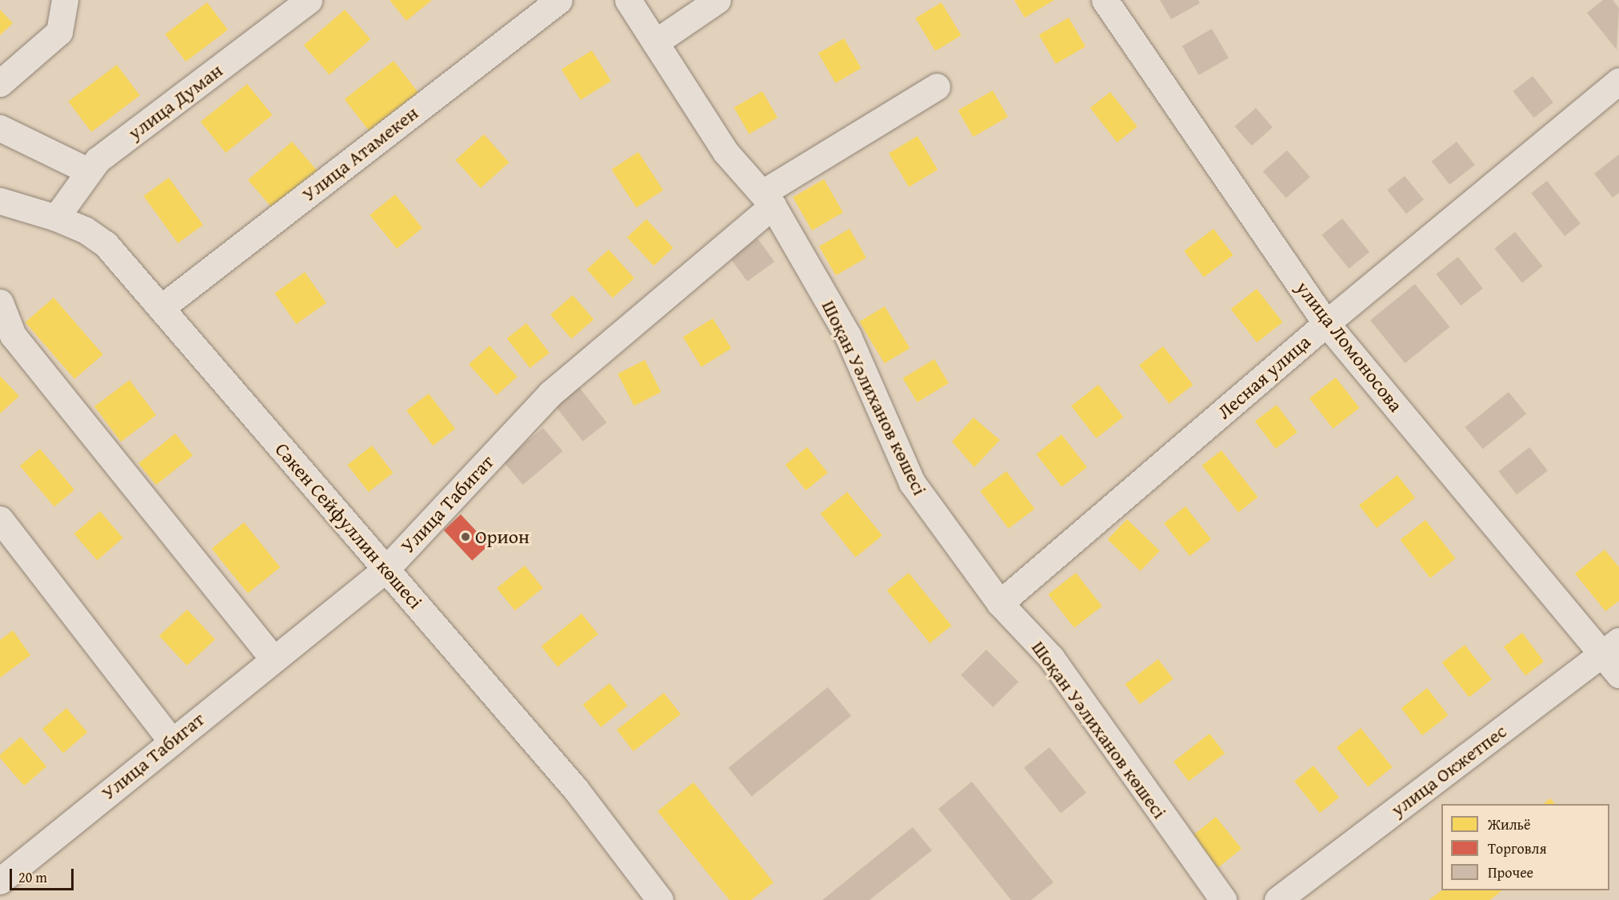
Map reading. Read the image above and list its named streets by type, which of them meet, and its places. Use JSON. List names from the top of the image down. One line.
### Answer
{"streets":{"street":["улица Думан","Улица Атамекен","улица Ломоносова","Лесная улица","Шоқан Уәлиханов көшесі","Улица Табигат","Сәкен Сейфуллин көшесі","улица Окжетпес"]},"crossings":[["улица Думан","Сәкен Сейфуллин көшесі"],["Улица Атамекен","Сәкен Сейфуллин көшесі"],["улица Ломоносова","Лесная улица"],["улица Ломоносова","улица Окжетпес"],["Лесная улица","Шоқан Уәлиханов көшесі"],["Шоқан Уәлиханов көшесі","Улица Табигат"],["Улица Табигат","Сәкен Сейфуллин көшесі"]],"places":["Орион"],"legend":["Жильё","Торговля","Прочее"],"scale_bar":"20 m"}
